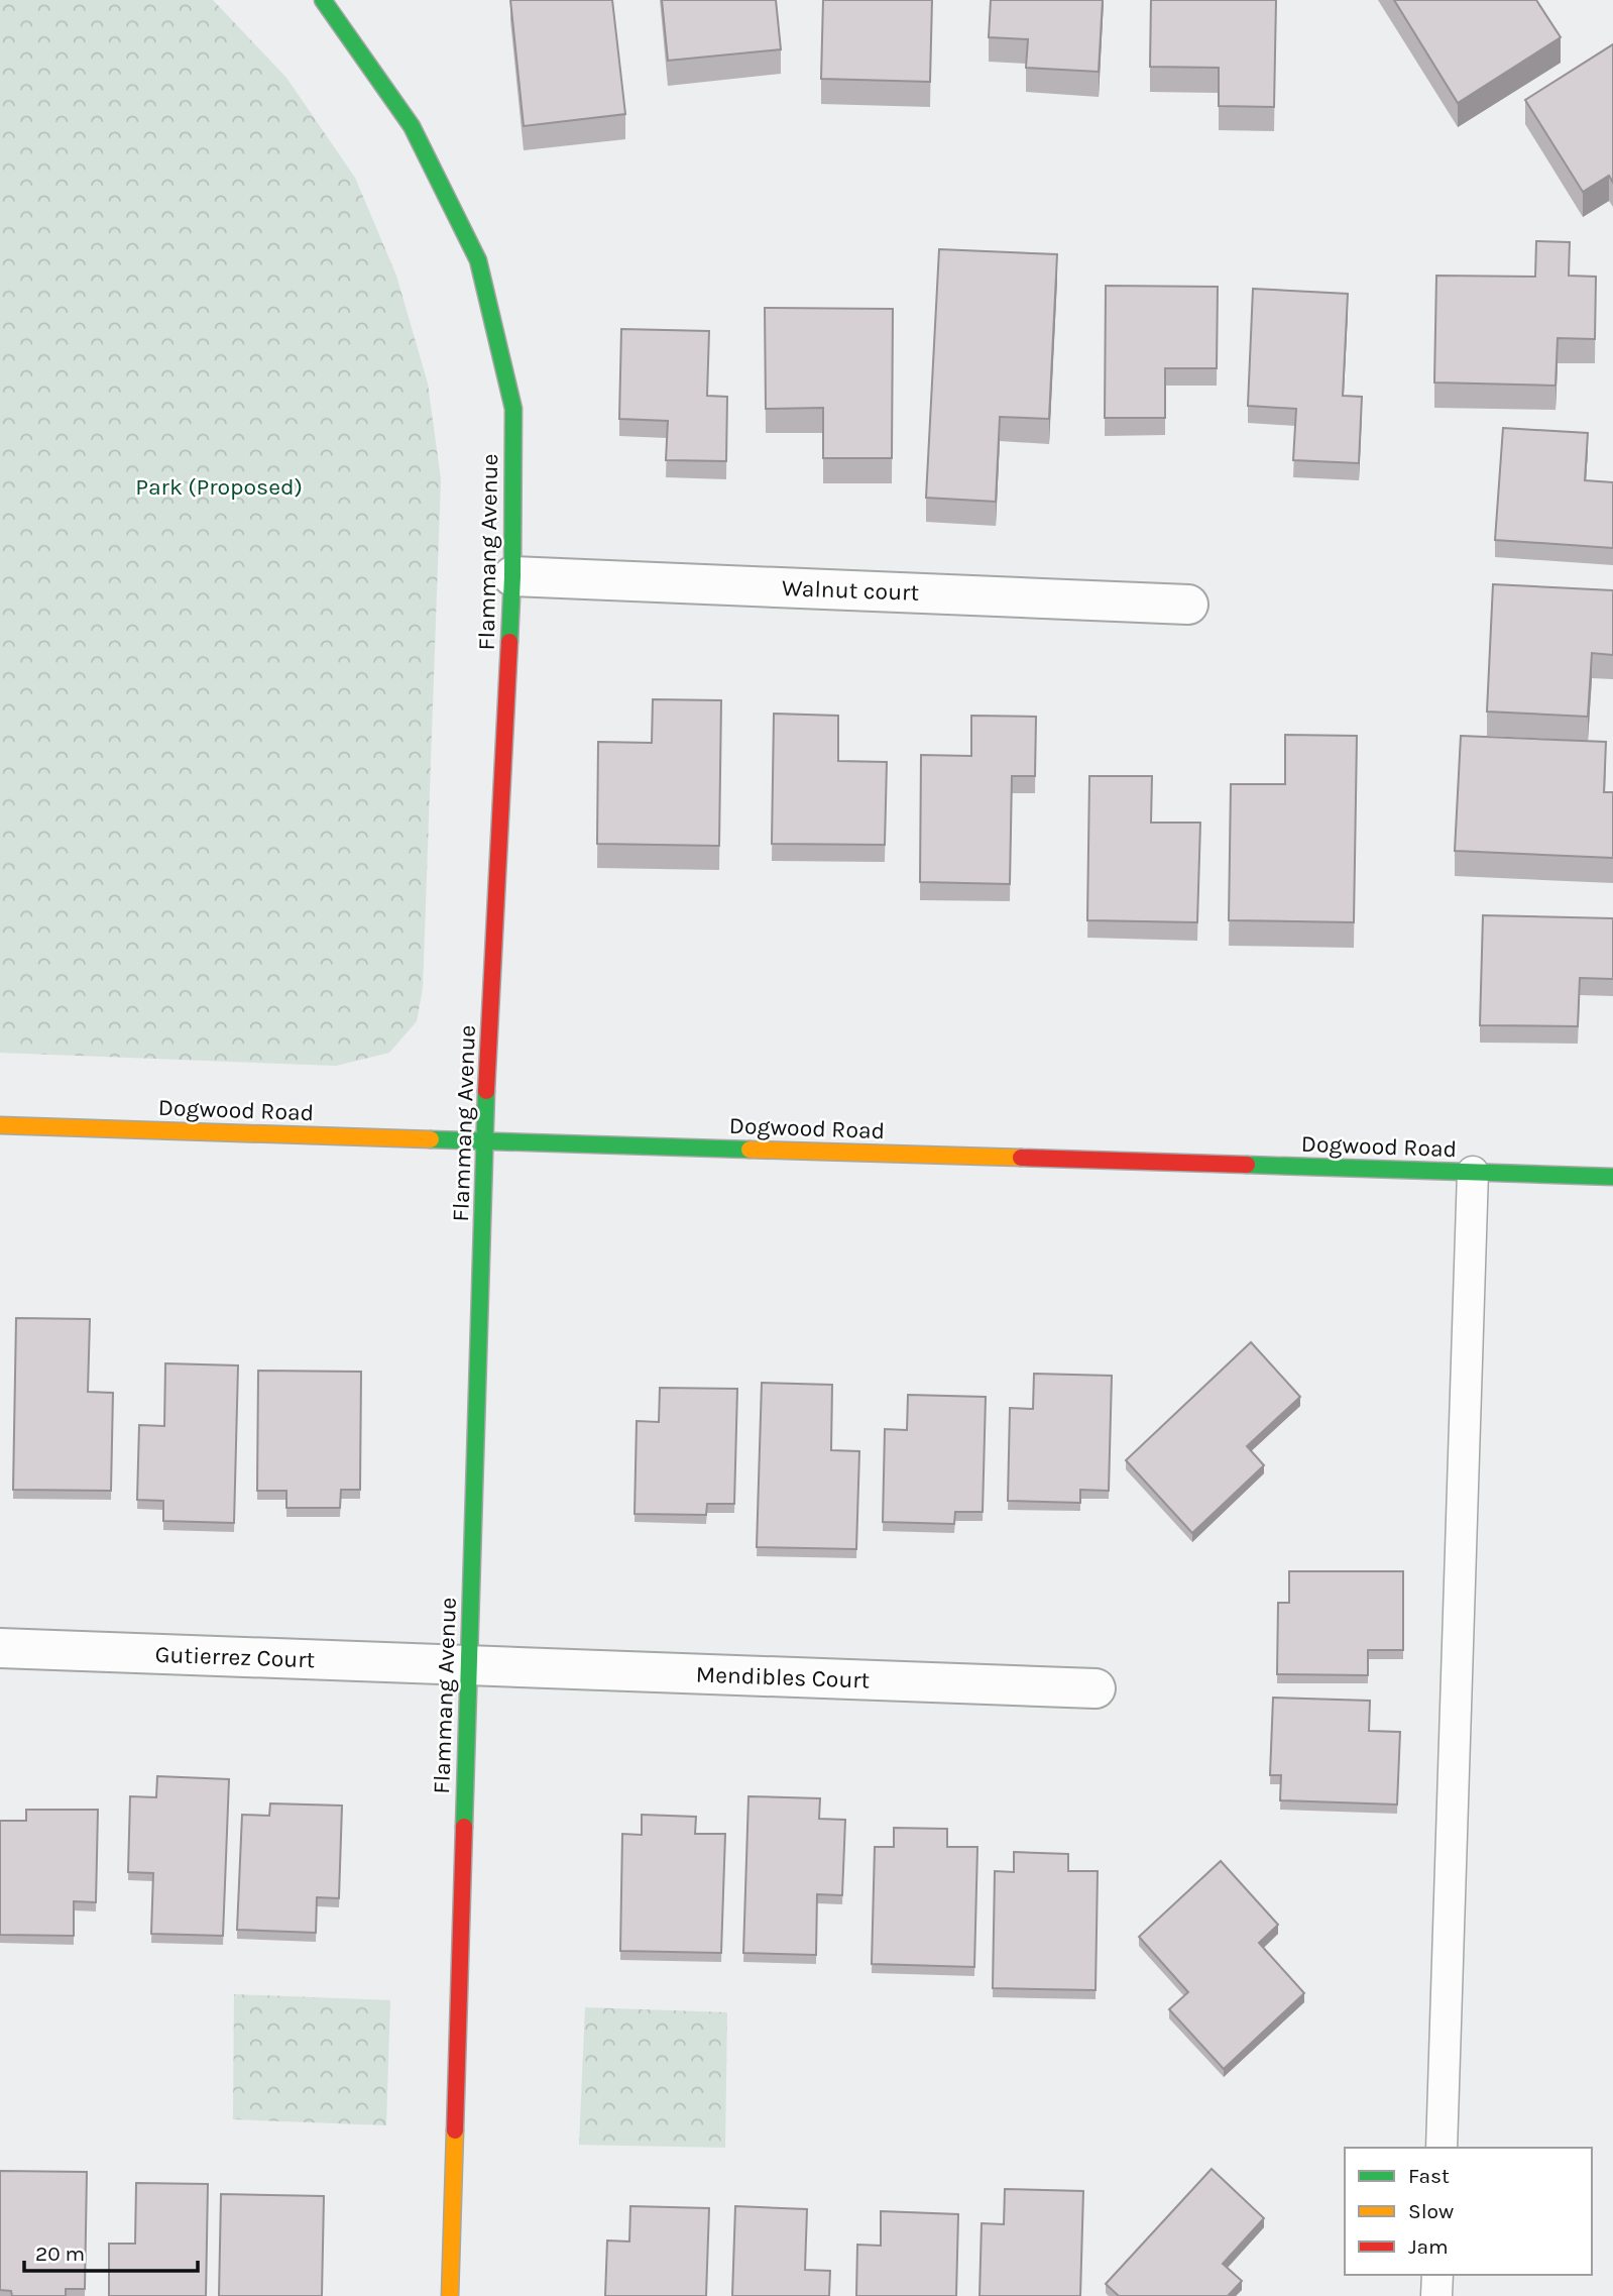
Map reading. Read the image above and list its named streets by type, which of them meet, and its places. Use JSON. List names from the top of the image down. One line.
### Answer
{"streets":{"street":["Flammang Avenue","Walnut court","Dogwood Road","Gutierrez Court","Mendibles Court"]},"crossings":[["Flammang Avenue","Walnut court"],["Flammang Avenue","Dogwood Road"],["Flammang Avenue","Gutierrez Court"],["Flammang Avenue","Mendibles Court"],["Gutierrez Court","Mendibles Court"]],"parks":["Park (Proposed)"],"legend":["Fast","Slow","Jam"],"scale_bar":"20 m"}
